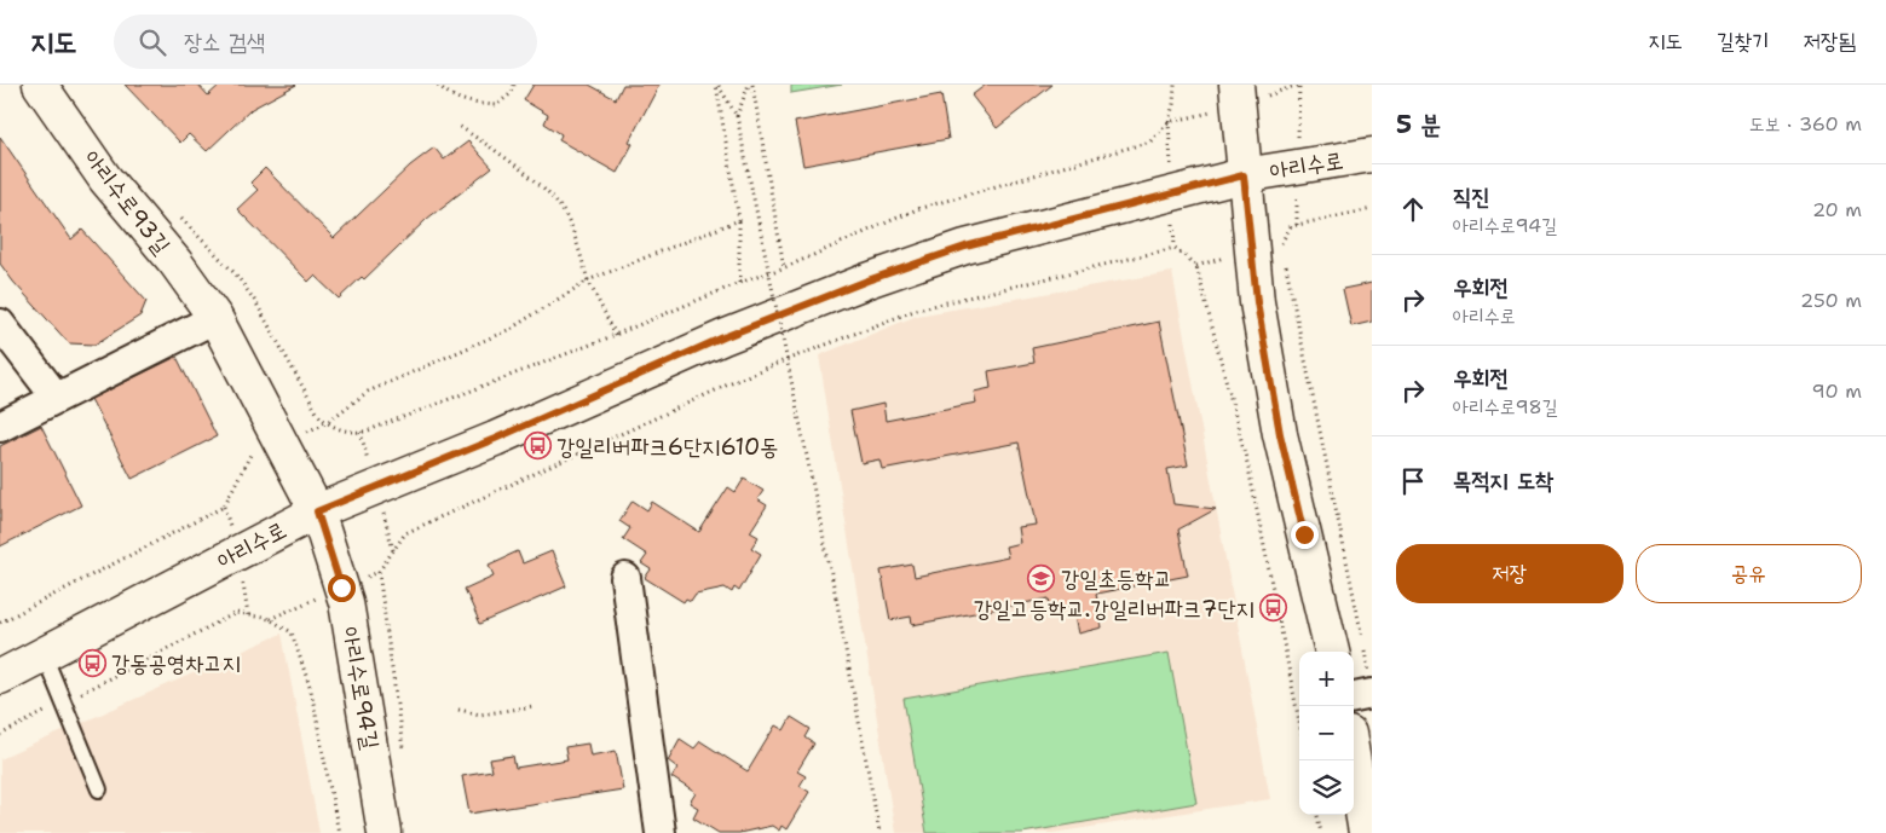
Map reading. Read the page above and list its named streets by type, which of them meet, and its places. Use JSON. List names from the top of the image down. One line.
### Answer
{"streets":{"street":["아리수로","아리수로93길","아리수로94길"]},"crossings":[["아리수로","아리수로93길"],["아리수로","아리수로94길"],["아리수로93길","아리수로94길"]],"places":{"bus stop":["강일리버파크6단지610동","강일고등학교.강일리버파크7단지","강동공영차고지"],"school or university":["강일초등학교"]},"page":{"header":"지도","search":"장소 검색","nav":["지도","길찾기","저장됨"],"heading":["5 분","도보 · 360 m"],"list":[["직진","아리수로94길","20 m"],["우회전","아리수로","250 m"],["우회전","아리수로98길","90 m"],"목적지 도착"],"buttons":["저장","공유"],"map_buttons":["+","−"]}}
